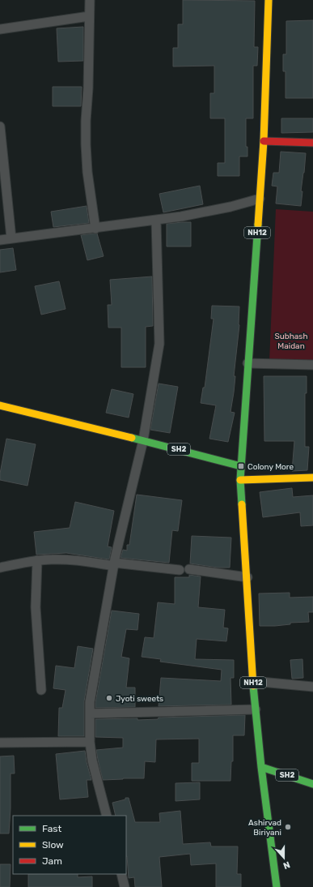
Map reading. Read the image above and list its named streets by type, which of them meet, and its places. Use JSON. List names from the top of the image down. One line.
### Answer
{"streets":{"main road":["NH12","SH2"]},"crossings":[["NH12","SH2"]],"parks":["Subhash Maidan"],"places":{"transit":["Colony More"],"other":["Jyoti sweets","Ashirvad Biriyani"]},"legend":["Fast","Slow","Jam"],"north":"bottom"}
